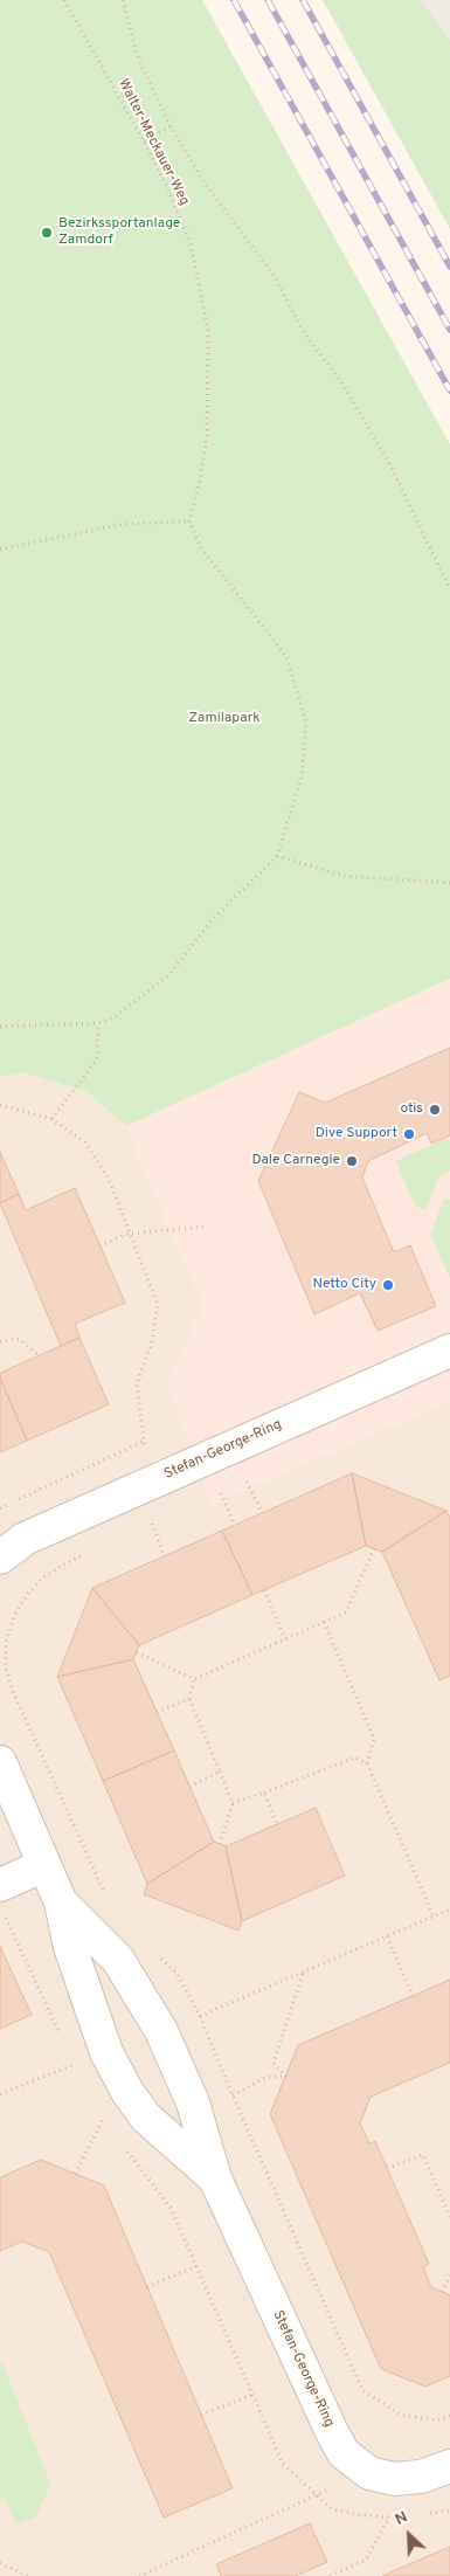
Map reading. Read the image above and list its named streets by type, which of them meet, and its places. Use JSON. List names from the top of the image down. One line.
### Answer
{"streets":{"street":["Stefan-George-Ring"],"path":["Walter-Meckauer-Weg"]},"parks":["Zamilapark"],"places":["Bezirkssportanlage Zamdorf","otis","Dive Support","Dale Carnegie","Netto City"],"north":"top left"}
